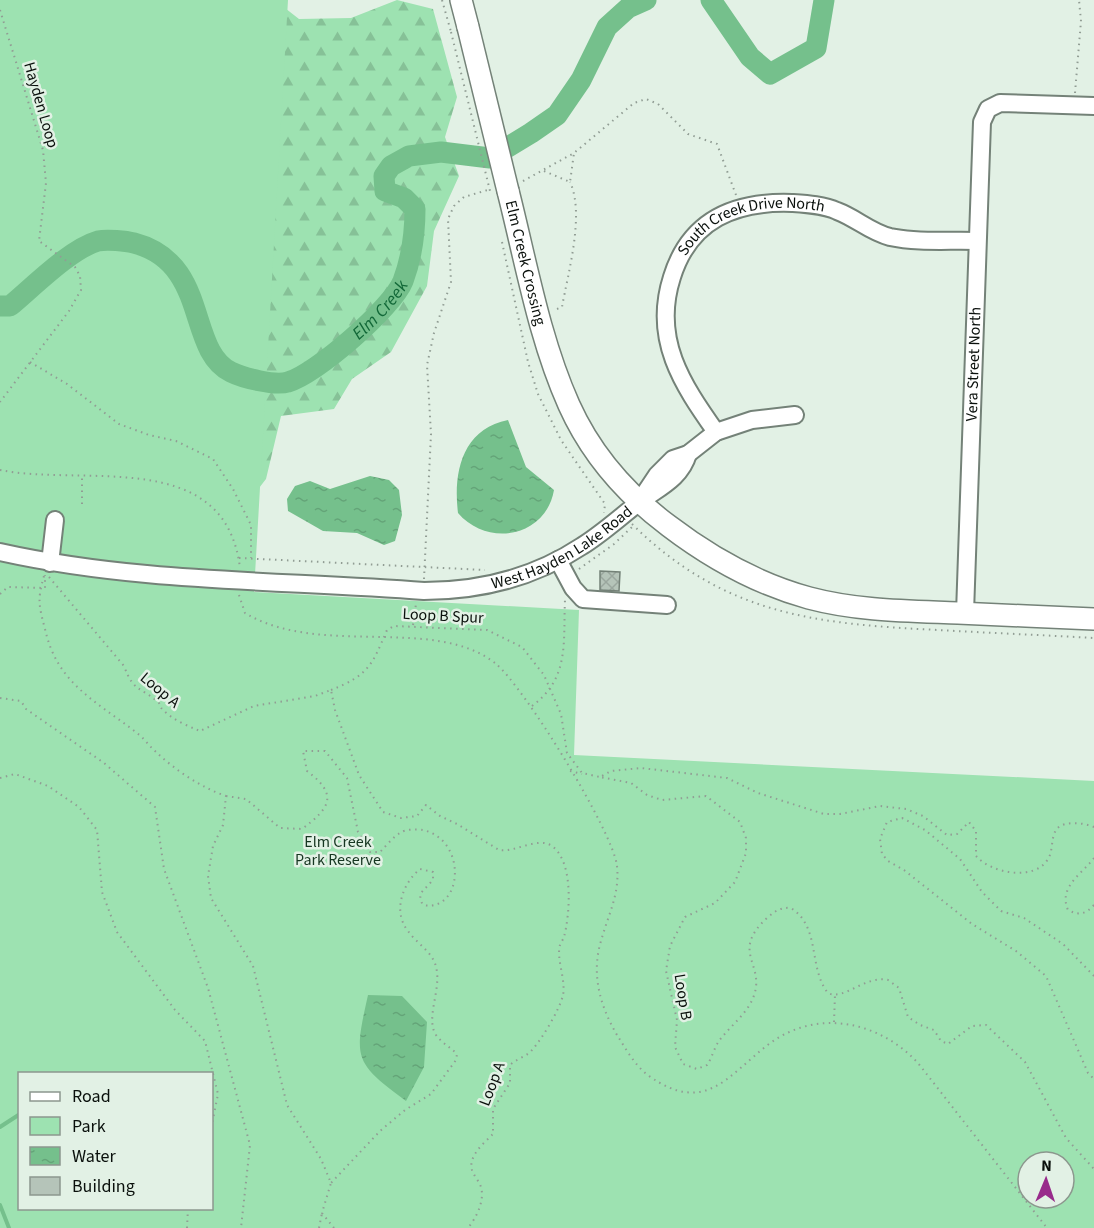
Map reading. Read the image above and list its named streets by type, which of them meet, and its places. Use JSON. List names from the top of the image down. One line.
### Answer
{"streets":{"main road":["Elm Creek Crossing","West Hayden Lake Road"],"street":["South Creek Drive North","Vera Street North"],"path":["Hayden Loop","Loop B Spur","Loop A","Loop B"]},"crossings":[["South Creek Drive North","Vera Street North"],["Elm Creek Crossing","West Hayden Lake Road"],["Vera Street North","West Hayden Lake Road"],["West Hayden Lake Road","Loop A"]],"water":["Elm Creek"],"parks":["Elm Creek Park Reserve"],"legend":["Road","Park","Water","Building"],"north":"top"}
